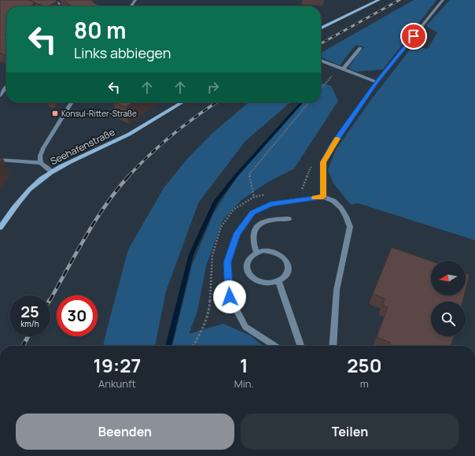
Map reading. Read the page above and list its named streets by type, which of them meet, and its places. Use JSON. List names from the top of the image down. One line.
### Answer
{"streets":{"main road":["Seehafenstraße"]},"places":{"transit":["Konsul-Ritter-Straße"]},"north":"left","page":{"turn":["80 m","Links abbiegen"],"speed":"25 km/h","limit":"30","eta":["19:27","Ankunft","1","Min.","250","m"],"buttons":["Beenden","Teilen"]}}
